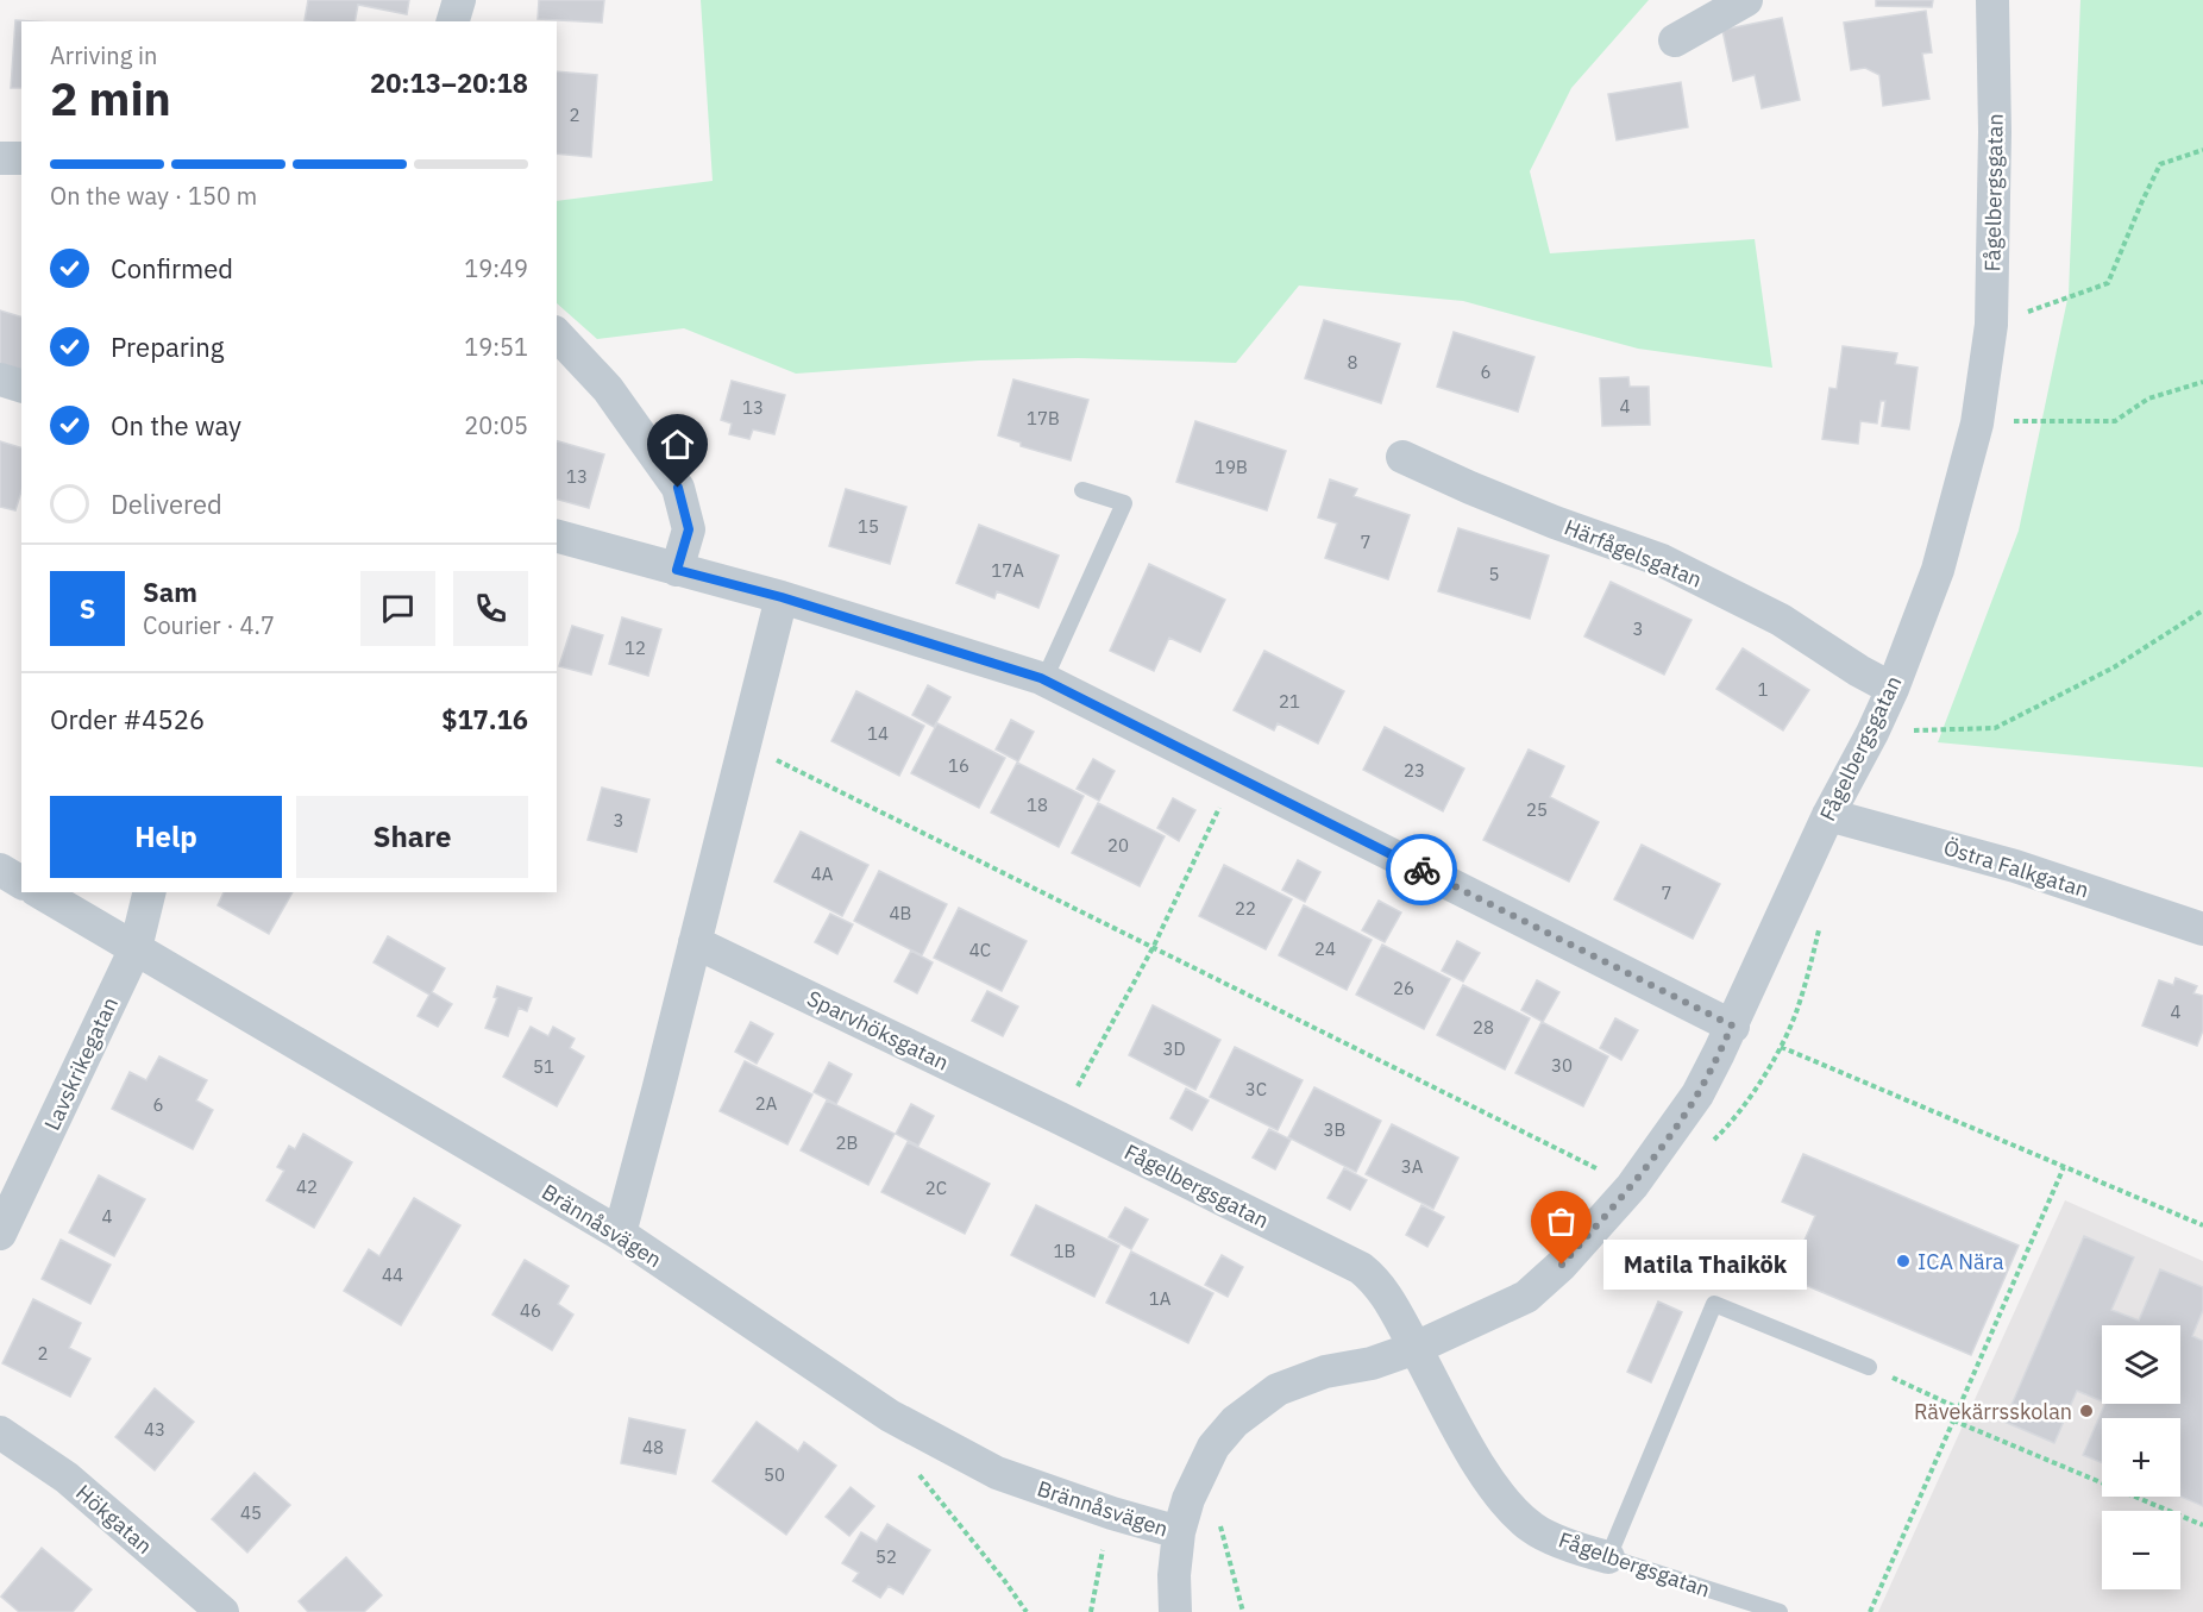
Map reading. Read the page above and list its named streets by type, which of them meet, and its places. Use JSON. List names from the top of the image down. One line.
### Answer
{"streets":{"street":["Fågelbergsgatan","Härfågelsgatan","Östra Falkgatan","Sparvhöksgatan","Lavskrikegatan","Brännåsvägen","Hökgatan"]},"crossings":[["Fågelbergsgatan","Härfågelsgatan"],["Fågelbergsgatan","Östra Falkgatan"],["Fågelbergsgatan","Sparvhöksgatan"],["Fågelbergsgatan","Brännåsvägen"],["Lavskrikegatan","Brännåsvägen"]],"places":["ICA Nära","Matila Thaikök","Rävekärrsskolan"],"house_numbers":["2","8","6","4","13","17B","19B","13","15","7","17A","5","3","12","1","21","14","16","23","18","25","3","20","4A","7","22","4B","24","4C","26","4","28","3D","30","51","3C","2A","6","3B","2B","3A","42","2C","4","1B","44","1A","46","2","43","48","50","45","52"],"page":{"heading":["2 min","Arriving in","20:13–20:18"],"panel":["Sam","Courier · 4.7","Order #4526","$17.16"],"bar":"On the way · 150 m","list":[["Confirmed","19:49"],["Preparing","19:51"],["On the way","20:05"],"Delivered"],"round":"S","buttons":["Help","Share"],"bubble":"Matila Thaikök","map_buttons":["+","−"]}}
